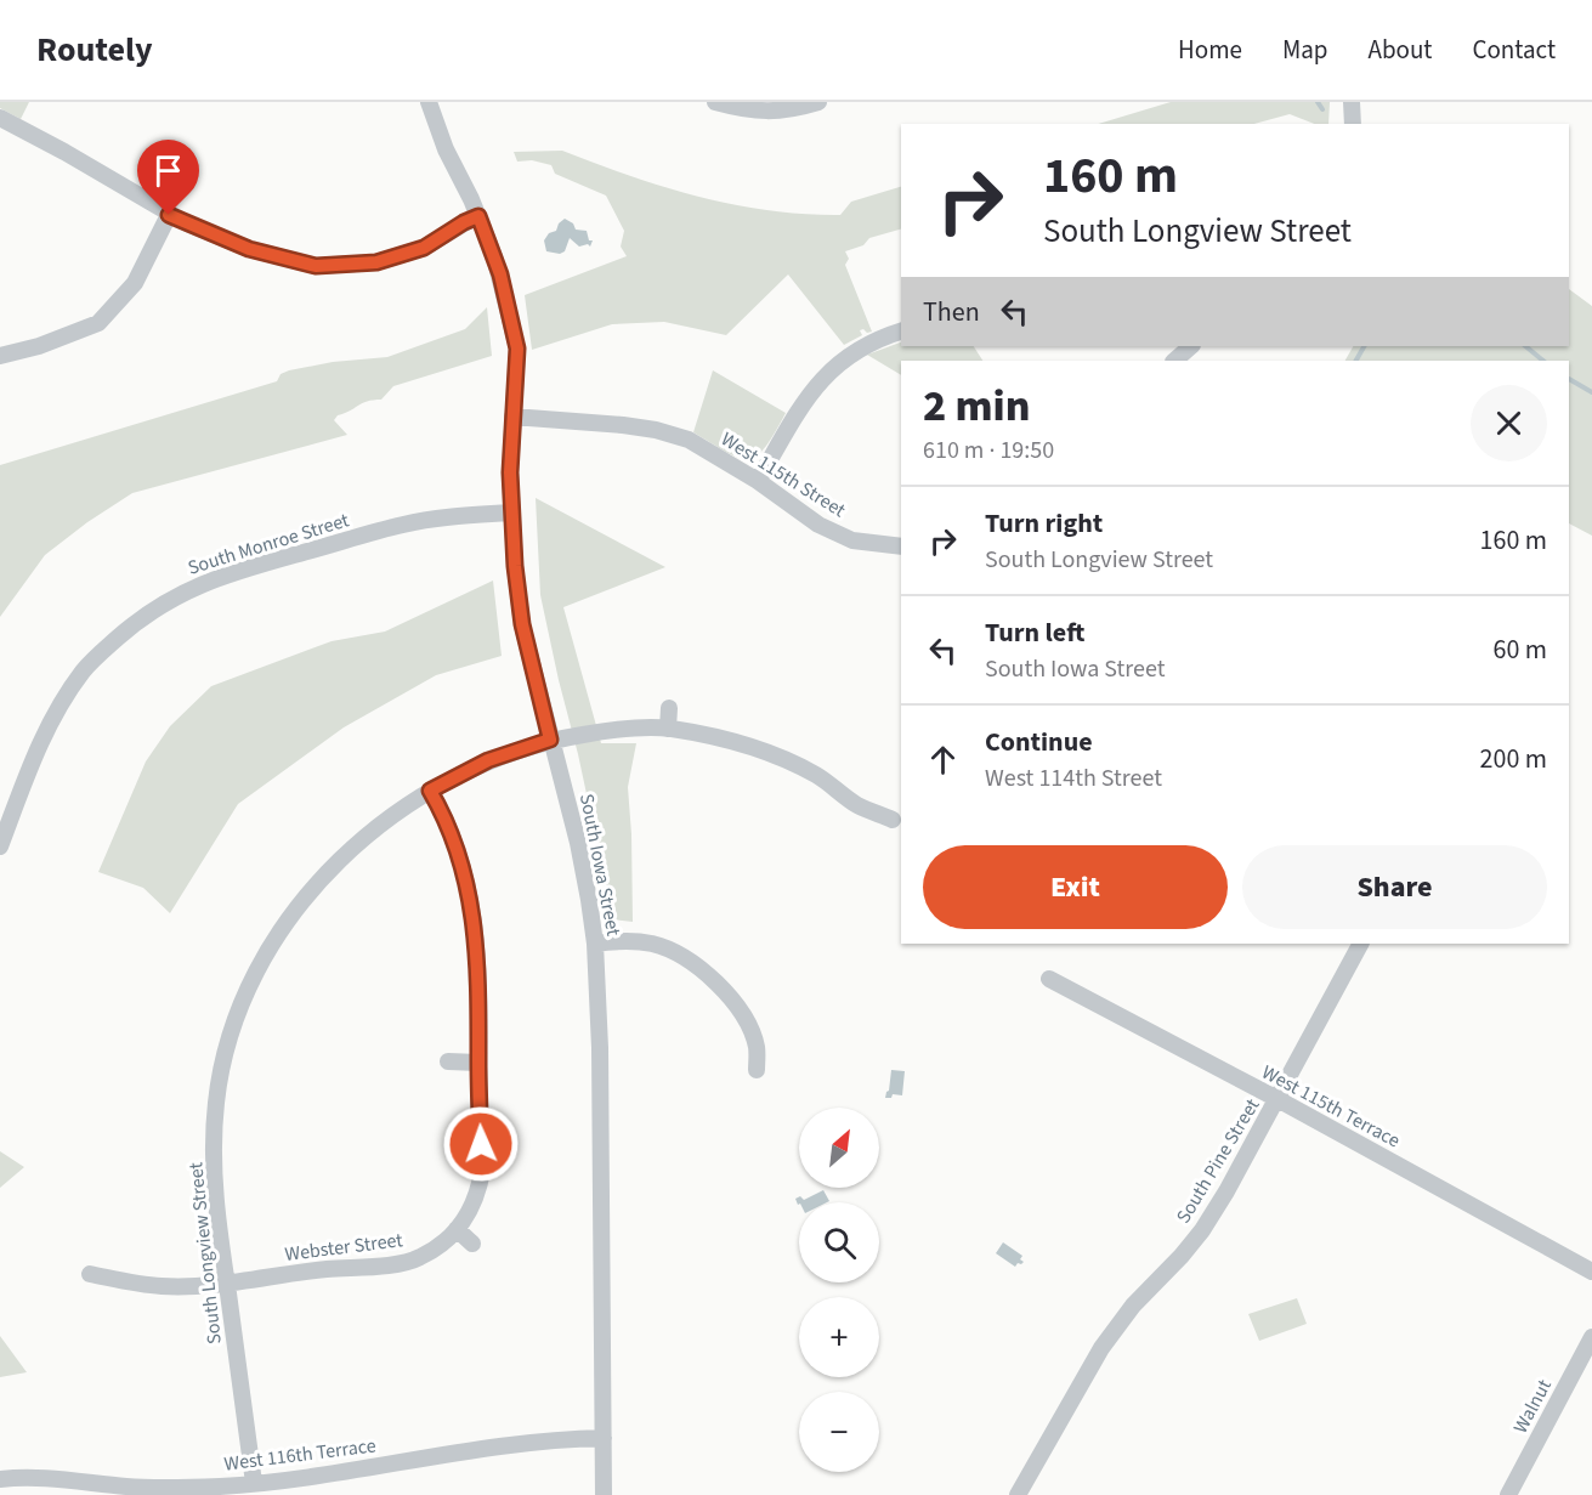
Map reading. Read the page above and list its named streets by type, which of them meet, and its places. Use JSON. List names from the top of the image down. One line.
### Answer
{"streets":{"street":["West 115th Street","South Monroe Street","South Iowa Street","West 115th Terrace","South Pine Street","Webster Street","South Longview Street","Walnut","West 116th Terrace"]},"crossings":[["West 115th Street","South Iowa Street"],["South Monroe Street","South Iowa Street"],["South Iowa Street","South Longview Street"],["South Iowa Street","West 116th Terrace"],["West 115th Terrace","South Pine Street"],["Webster Street","South Longview Street"],["South Longview Street","West 116th Terrace"]],"north":"top right","page":{"header":"Routely","nav":["Home","Map","About","Contact"],"turn":["160 m","South Longview Street"],"then":"Then","heading":["2 min","610 m · 19:50"],"list":[{"name":"Turn right","note":"South Longview Street","value":"160 m"},{"name":"Turn left","note":"South Iowa Street","value":"60 m"},{"name":"Continue","note":"West 114th Street","value":"200 m"}],"buttons":["Exit","Share"],"map_buttons":["+","−"]}}
